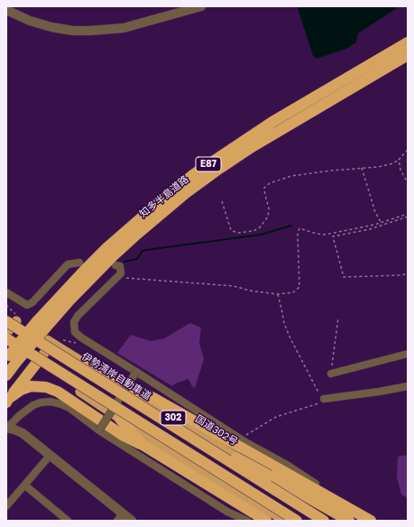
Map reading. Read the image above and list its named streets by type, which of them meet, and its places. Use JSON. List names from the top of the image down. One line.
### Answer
{"streets":{"highway":["E87","知多半島道路","伊勢湾岸自動車道","302","国道302号"]},"crossings":[["伊勢湾岸自動車道","国道302号"]]}
